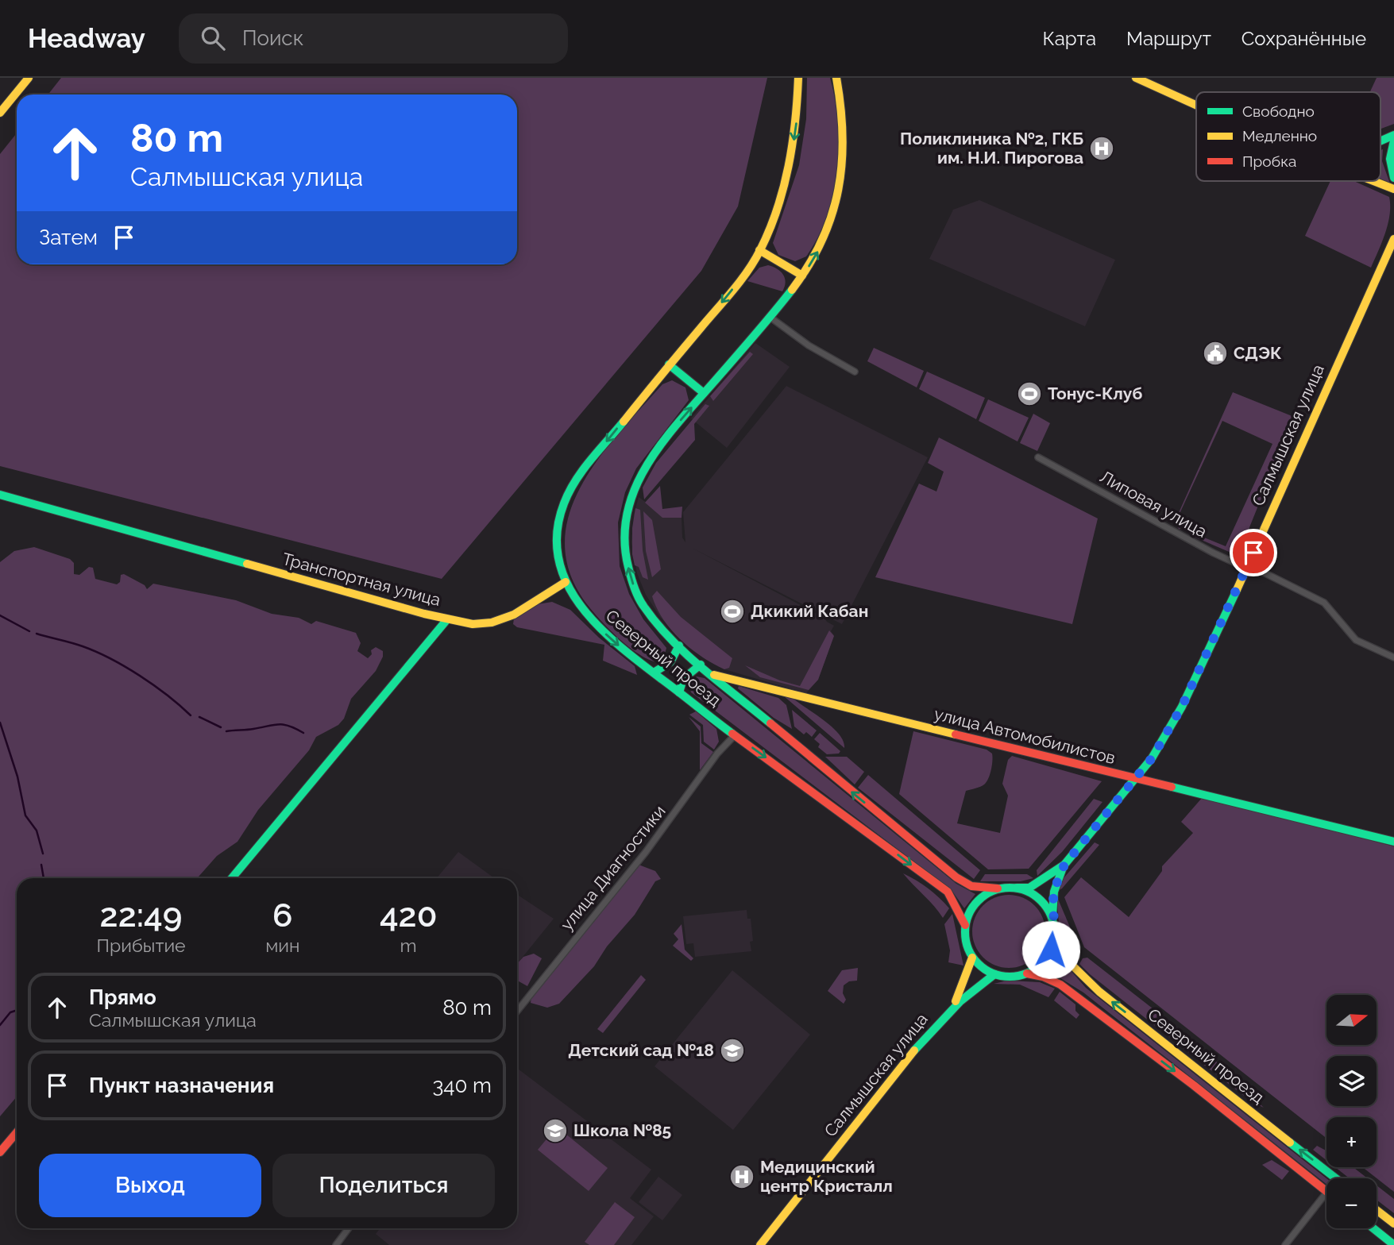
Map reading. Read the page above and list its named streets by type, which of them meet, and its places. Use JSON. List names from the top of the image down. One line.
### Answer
{"streets":{"main road":["Салмышская улица","Транспортная улица","Северный проезд","улица Автомобилистов"],"street":["Липовая улица","улица Диагностики"]},"crossings":[["Салмышская улица","Липовая улица"],["Салмышская улица","улица Автомобилистов"],["Северный проезд","улица Автомобилистов"],["Северный проезд","улица Диагностики"]],"places":{"hospital":["Поликлиника №2, ГКБ им. Н.И. Пирогова","Медицинский центр Кристалл"],"public building":["СДЭК"],"sports":["Тонус-Клуб","Дкикий Кабан"],"school or university":["Детский сад №18","Школа №85"]},"legend":["Свободно","Медленно","Пробка"],"north":"right","page":{"header":"Headway","search":"Поиск","nav":["Карта","Маршрут","Сохранённые"],"turn":["80 m","Салмышская улица"],"then":"Затем","eta":["22:49","Прибытие","6","мин","420","m"],"list":[{"name":"Прямо","note":"Салмышская улица","value":"80 m"},{"name":"Пункт назначения","value":"340 m"}],"map_buttons":["+","−"],"buttons":["Выход","Поделиться"]}}
